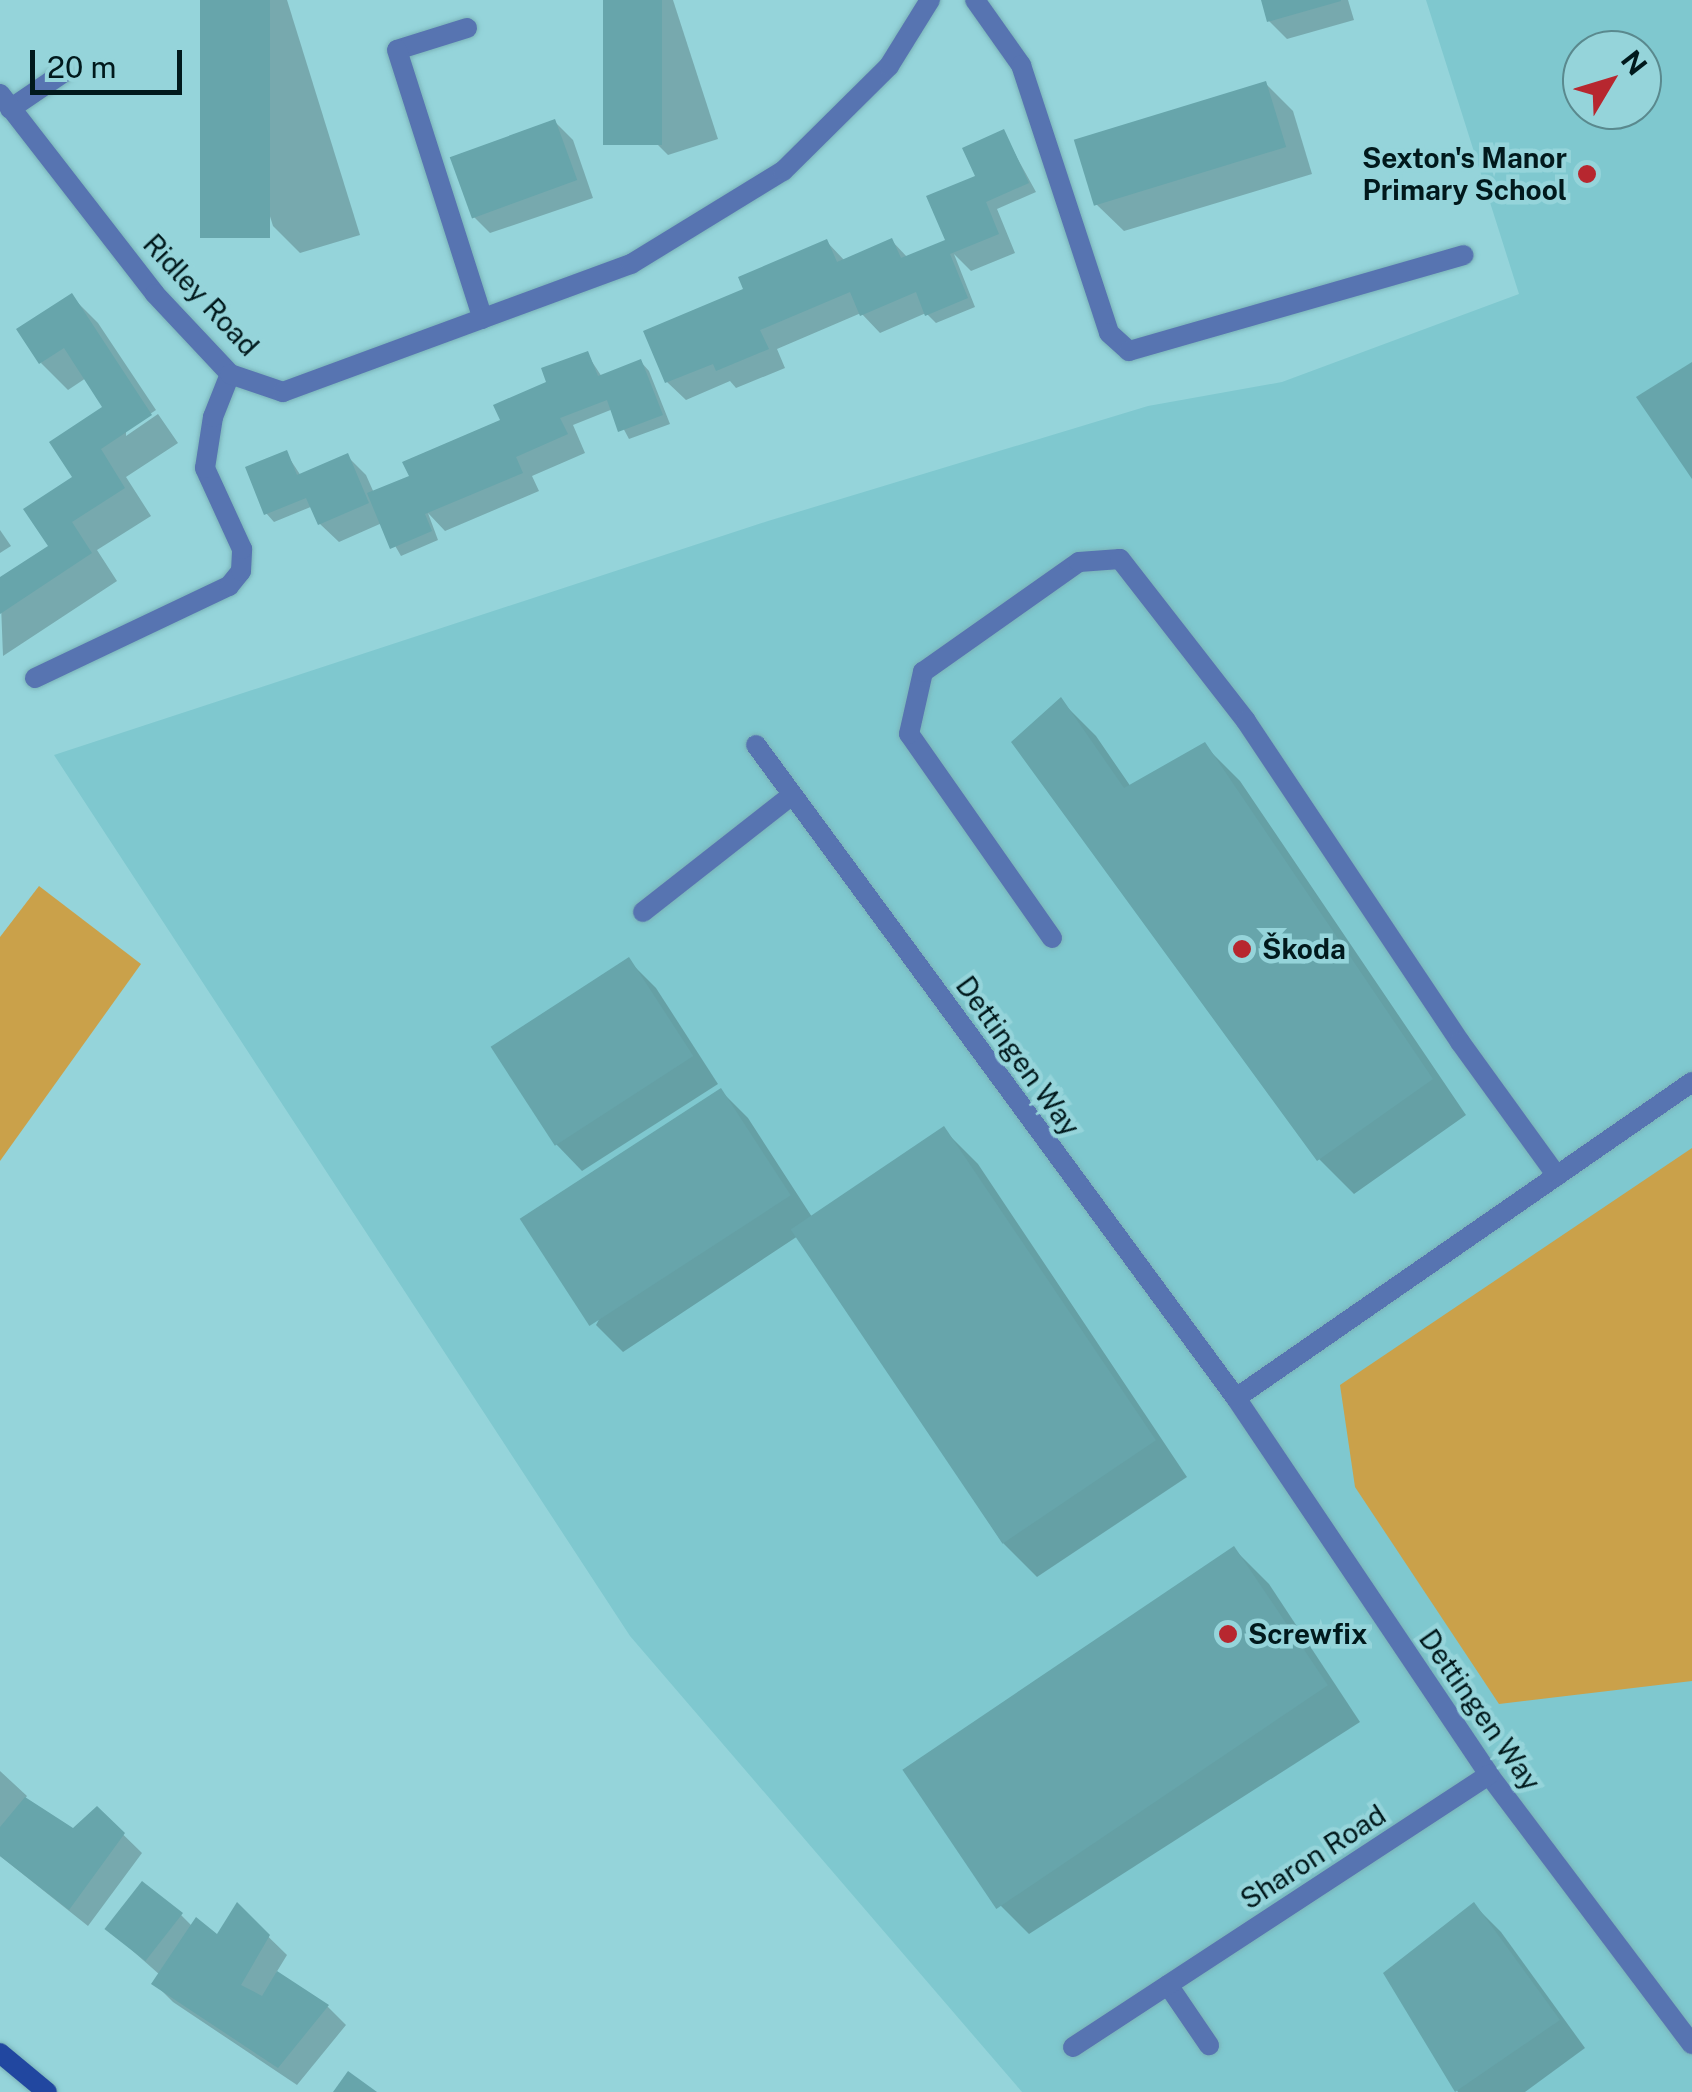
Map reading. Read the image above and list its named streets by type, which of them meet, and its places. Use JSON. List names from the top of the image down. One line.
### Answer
{"streets":{"street":["Ridley Road","Dettingen Way","Sharon Road"]},"crossings":[["Dettingen Way","Sharon Road"]],"places":["Sexton's Manor Primary School","Škoda","Screwfix"],"scale_bar":"20 m","north":"top right"}
